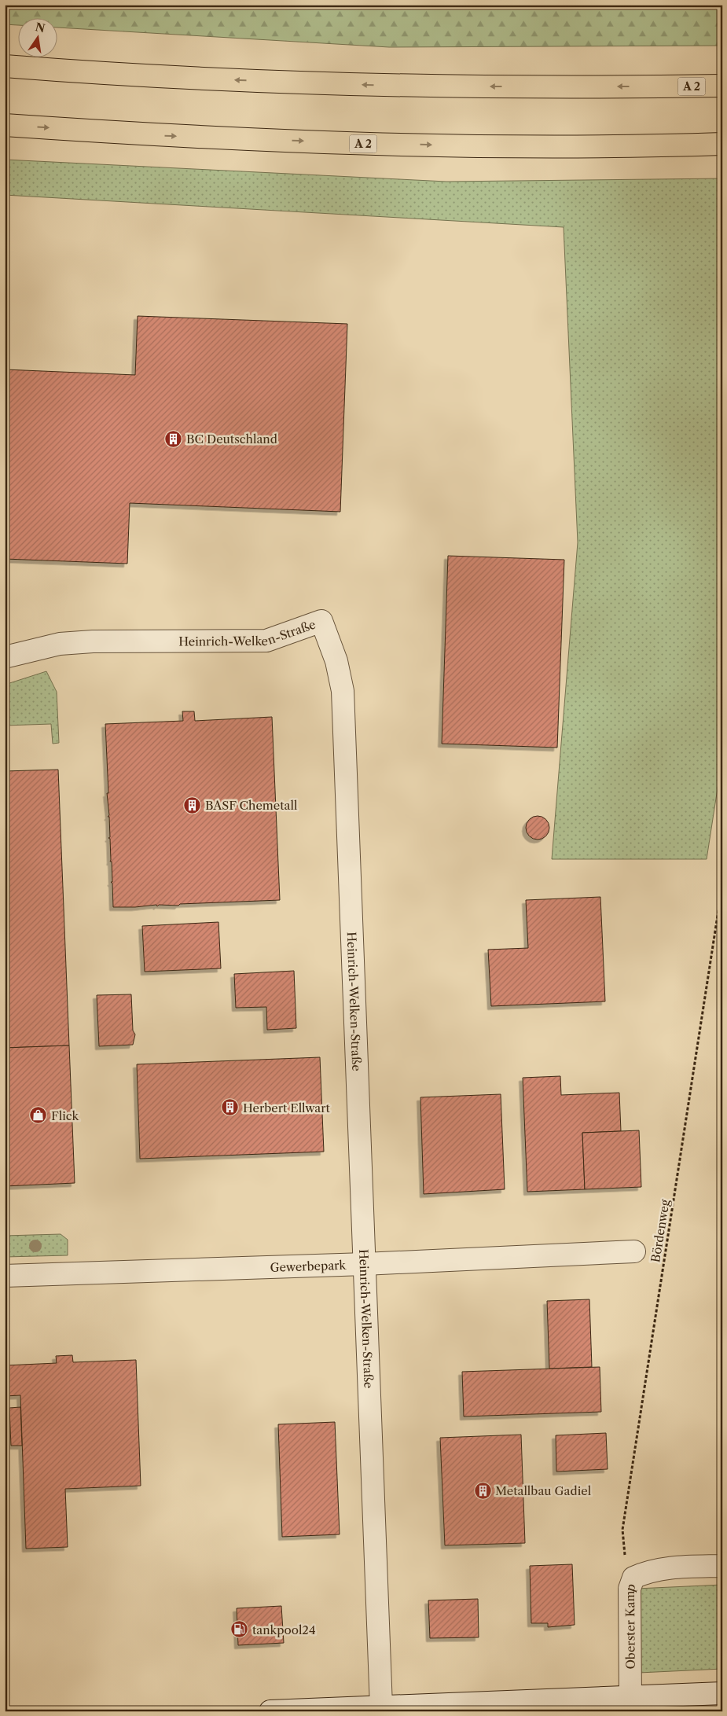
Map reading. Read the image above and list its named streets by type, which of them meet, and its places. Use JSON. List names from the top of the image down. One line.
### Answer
{"streets":{"highway":["A 2"],"street":["Heinrich-Welken-Straße","Gewerbepark","Oberster Kamp"],"path":["Bördenweg"]},"crossings":[["Heinrich-Welken-Straße","Gewerbepark"],["Bördenweg","Oberster Kamp"]],"places":{"building":["BC Deutschland","BASF Chemetall","Herbert Ellwart","Metallbau Gadiel"],"shop":["Flick"],"fuel station":["tankpool24"]},"north":"top"}
